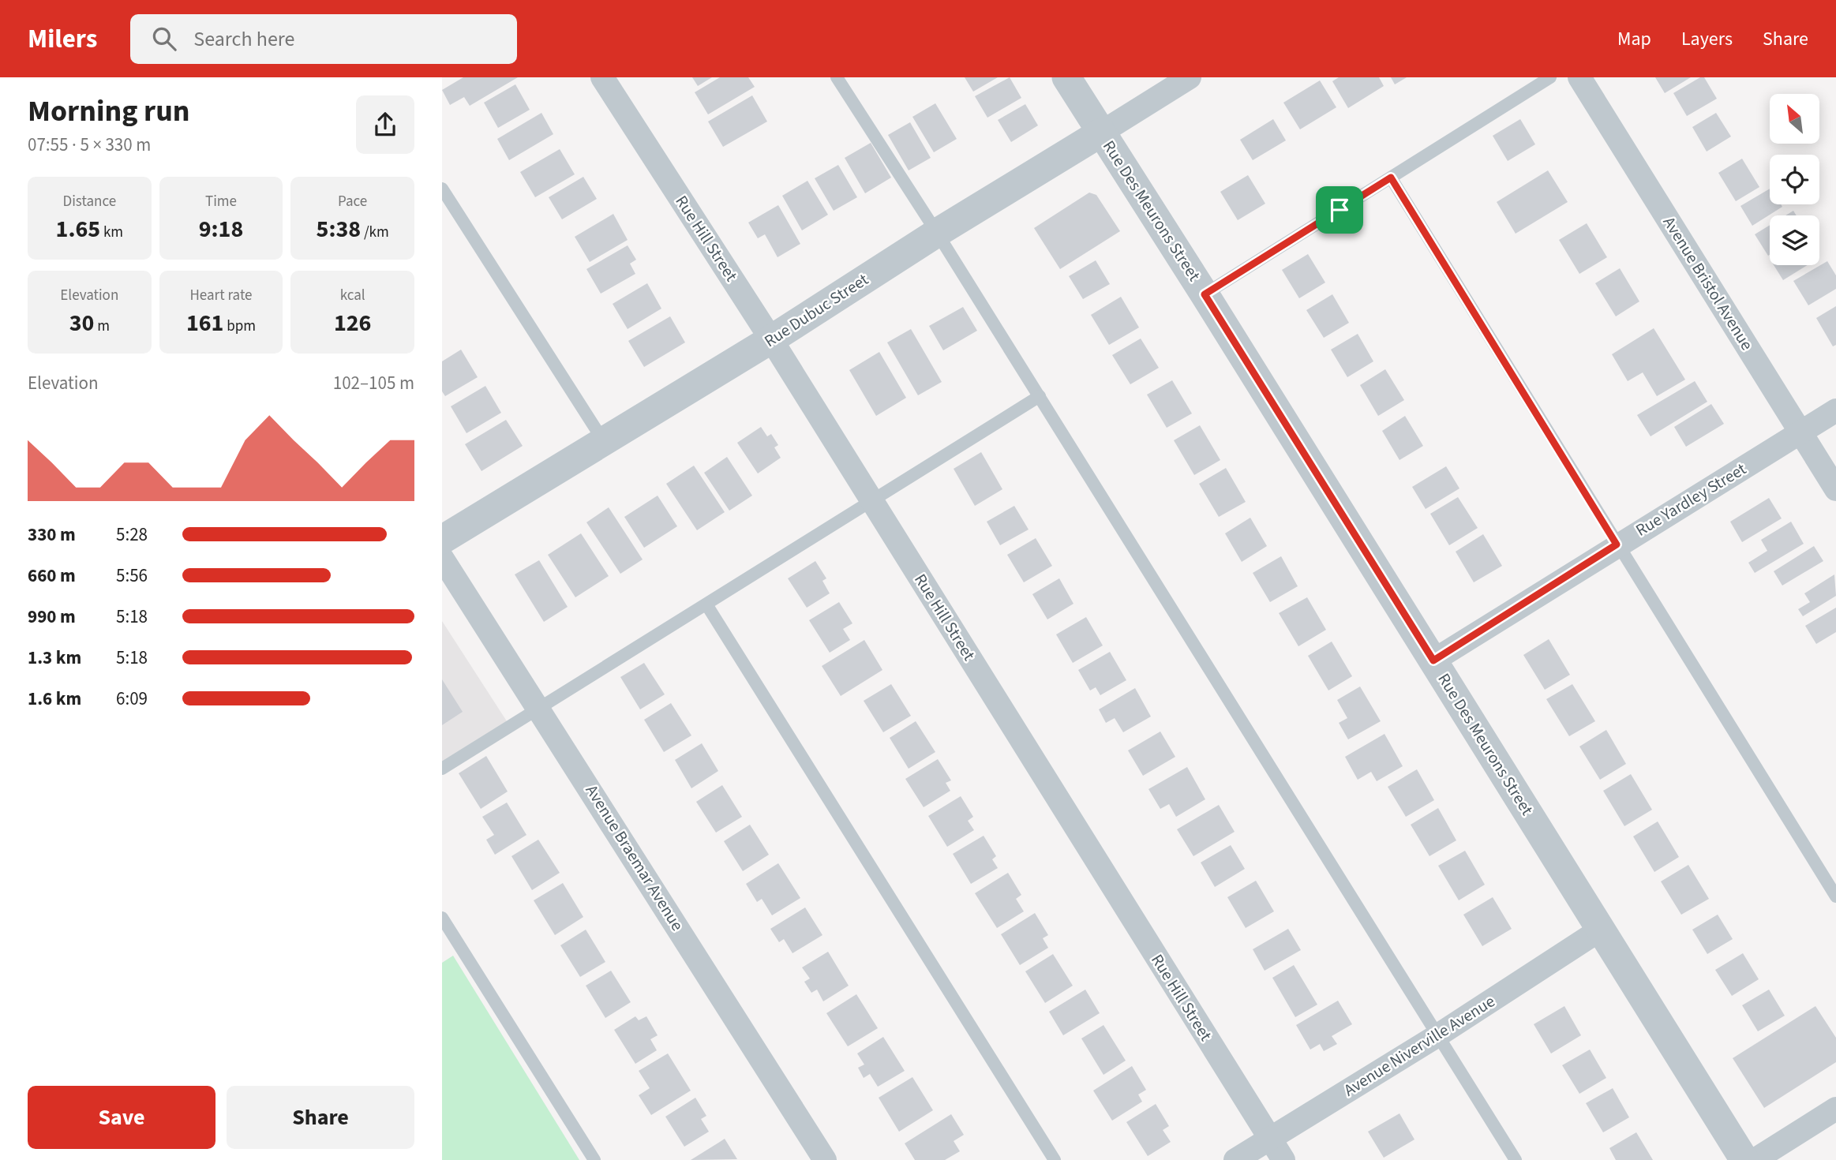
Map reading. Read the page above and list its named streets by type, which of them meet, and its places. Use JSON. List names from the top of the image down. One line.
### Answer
{"streets":{"street":["Rue Des Meurons Street","Rue Hill Street","Avenue Bristol Avenue","Rue Dubuc Street","Rue Yardley Street","Avenue Braemar Avenue","Avenue Niverville Avenue"]},"crossings":[["Rue Des Meurons Street","Rue Dubuc Street"],["Rue Des Meurons Street","Rue Yardley Street"],["Rue Des Meurons Street","Avenue Niverville Avenue"],["Rue Hill Street","Rue Dubuc Street"],["Rue Hill Street","Avenue Niverville Avenue"],["Avenue Bristol Avenue","Rue Yardley Street"]],"north":"top left","page":{"header":"Milers","search":"Search here","nav":["Map","Layers","Share"],"heading":["Morning run","07:55 · 5 × 330 m"],"stats":[["Distance","1.65 km"],["Time","9:18"],["Pace","5:38 /km"],["Elevation","30 m"],["Heart rate","161 bpm"],["kcal","126"]],"chart":["Elevation","102–105 m"],"list":[{"name":"330 m","note":"5:28"},{"name":"660 m","note":"5:56"},{"name":"990 m","note":"5:18"},{"name":"1.3 km","note":"5:18"},{"name":"1.6 km","note":"6:09"}],"buttons":["Save","Share"]}}
